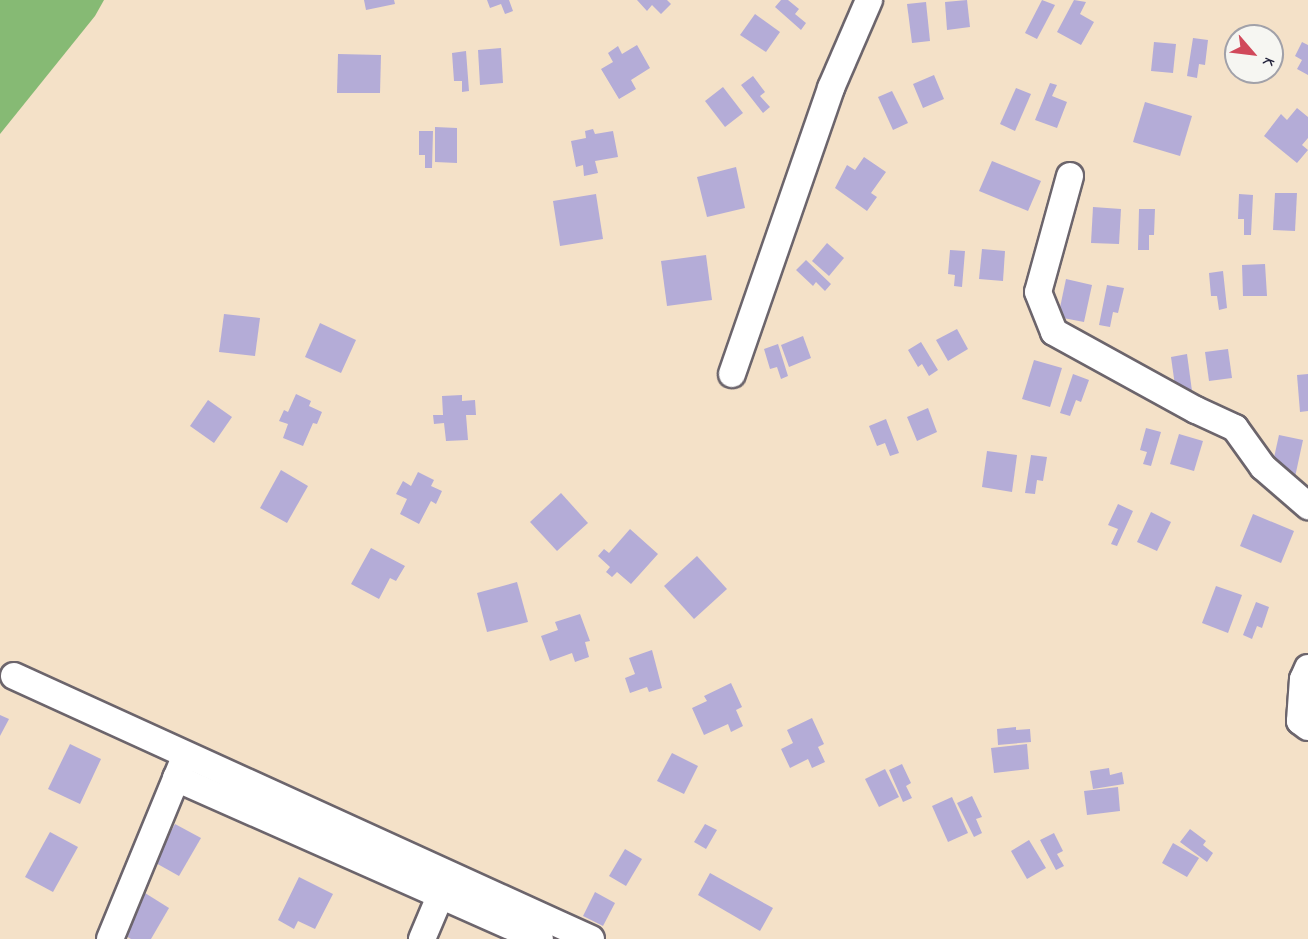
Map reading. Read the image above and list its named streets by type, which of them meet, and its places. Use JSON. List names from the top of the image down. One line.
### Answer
{"north":"bottom right"}
